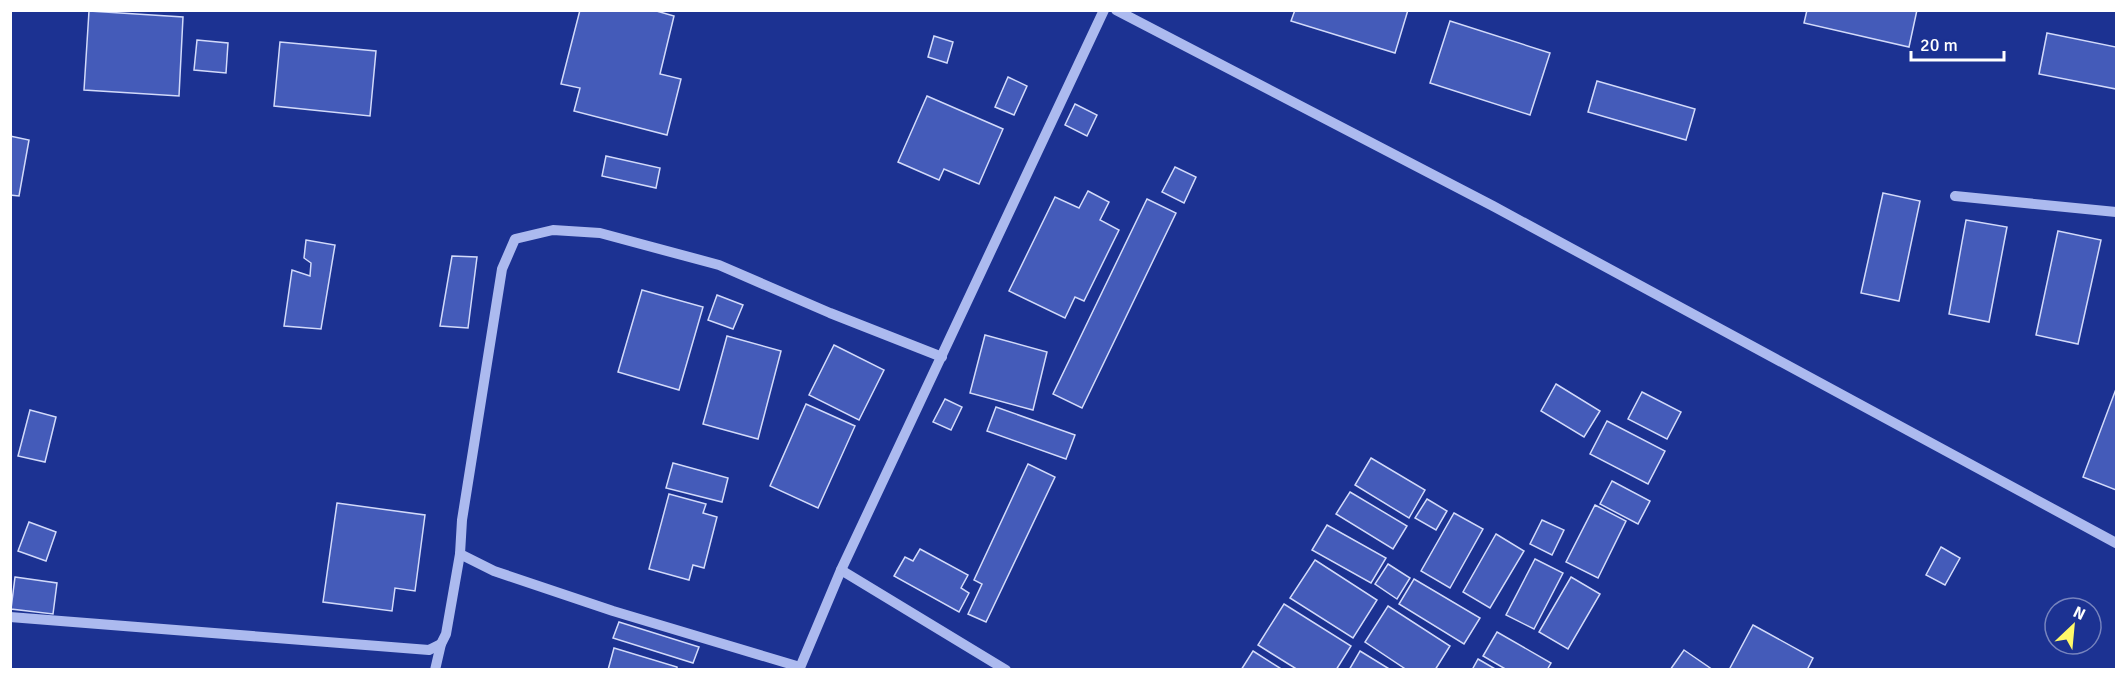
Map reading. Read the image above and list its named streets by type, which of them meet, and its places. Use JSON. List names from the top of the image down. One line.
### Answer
{"scale_bar":"20 m","north":"top right"}
